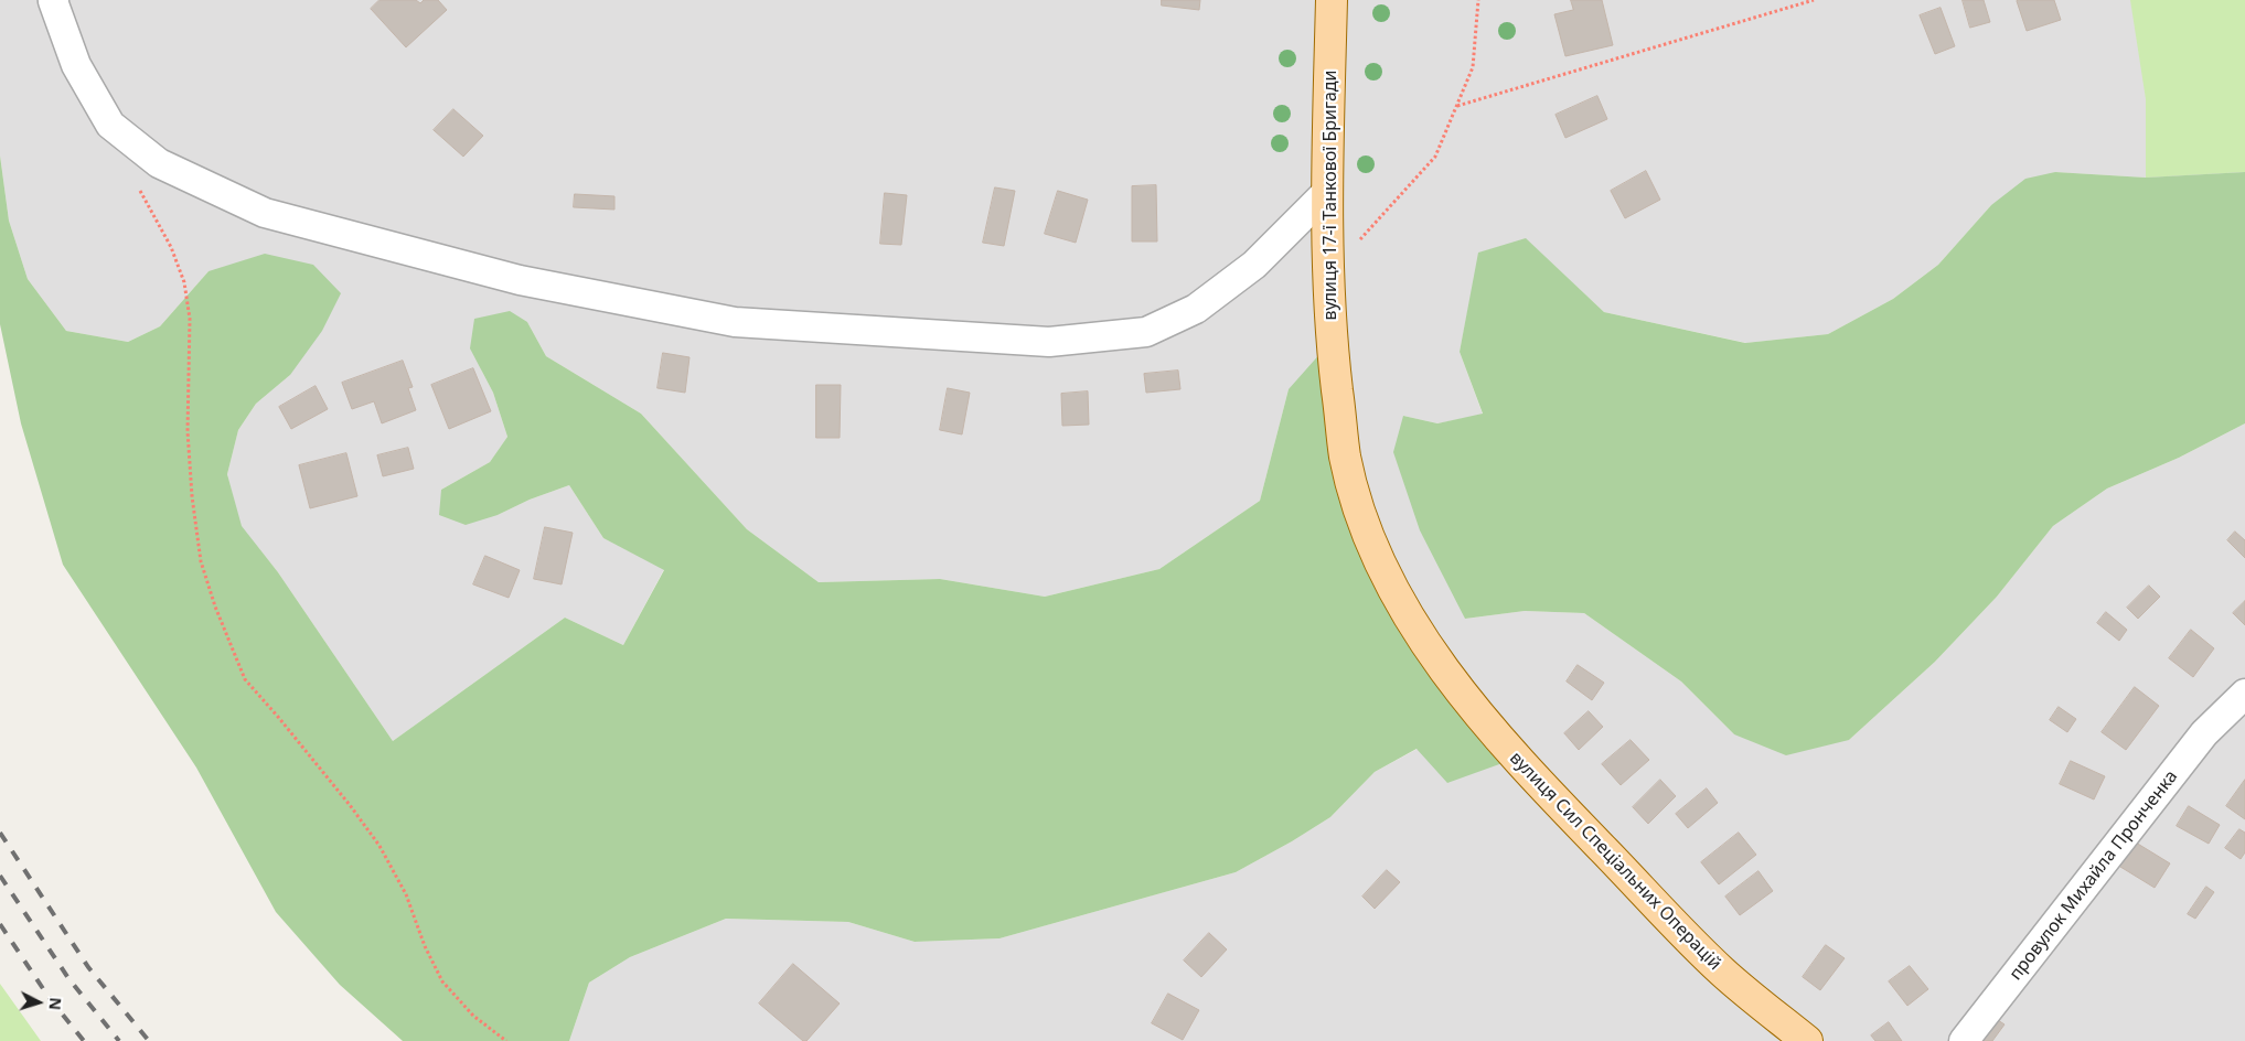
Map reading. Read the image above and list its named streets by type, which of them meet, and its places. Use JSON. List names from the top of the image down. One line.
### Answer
{"streets":{"main road":["вулиця 17-ї Танкової Бригади","вулиця Сил Спеціальних Операцій"],"street":["провулок Михайла Пронченка"]},"crossings":[["вулиця 17-ї Танкової Бригади","вулиця Сил Спеціальних Операцій"]],"north":"right"}
